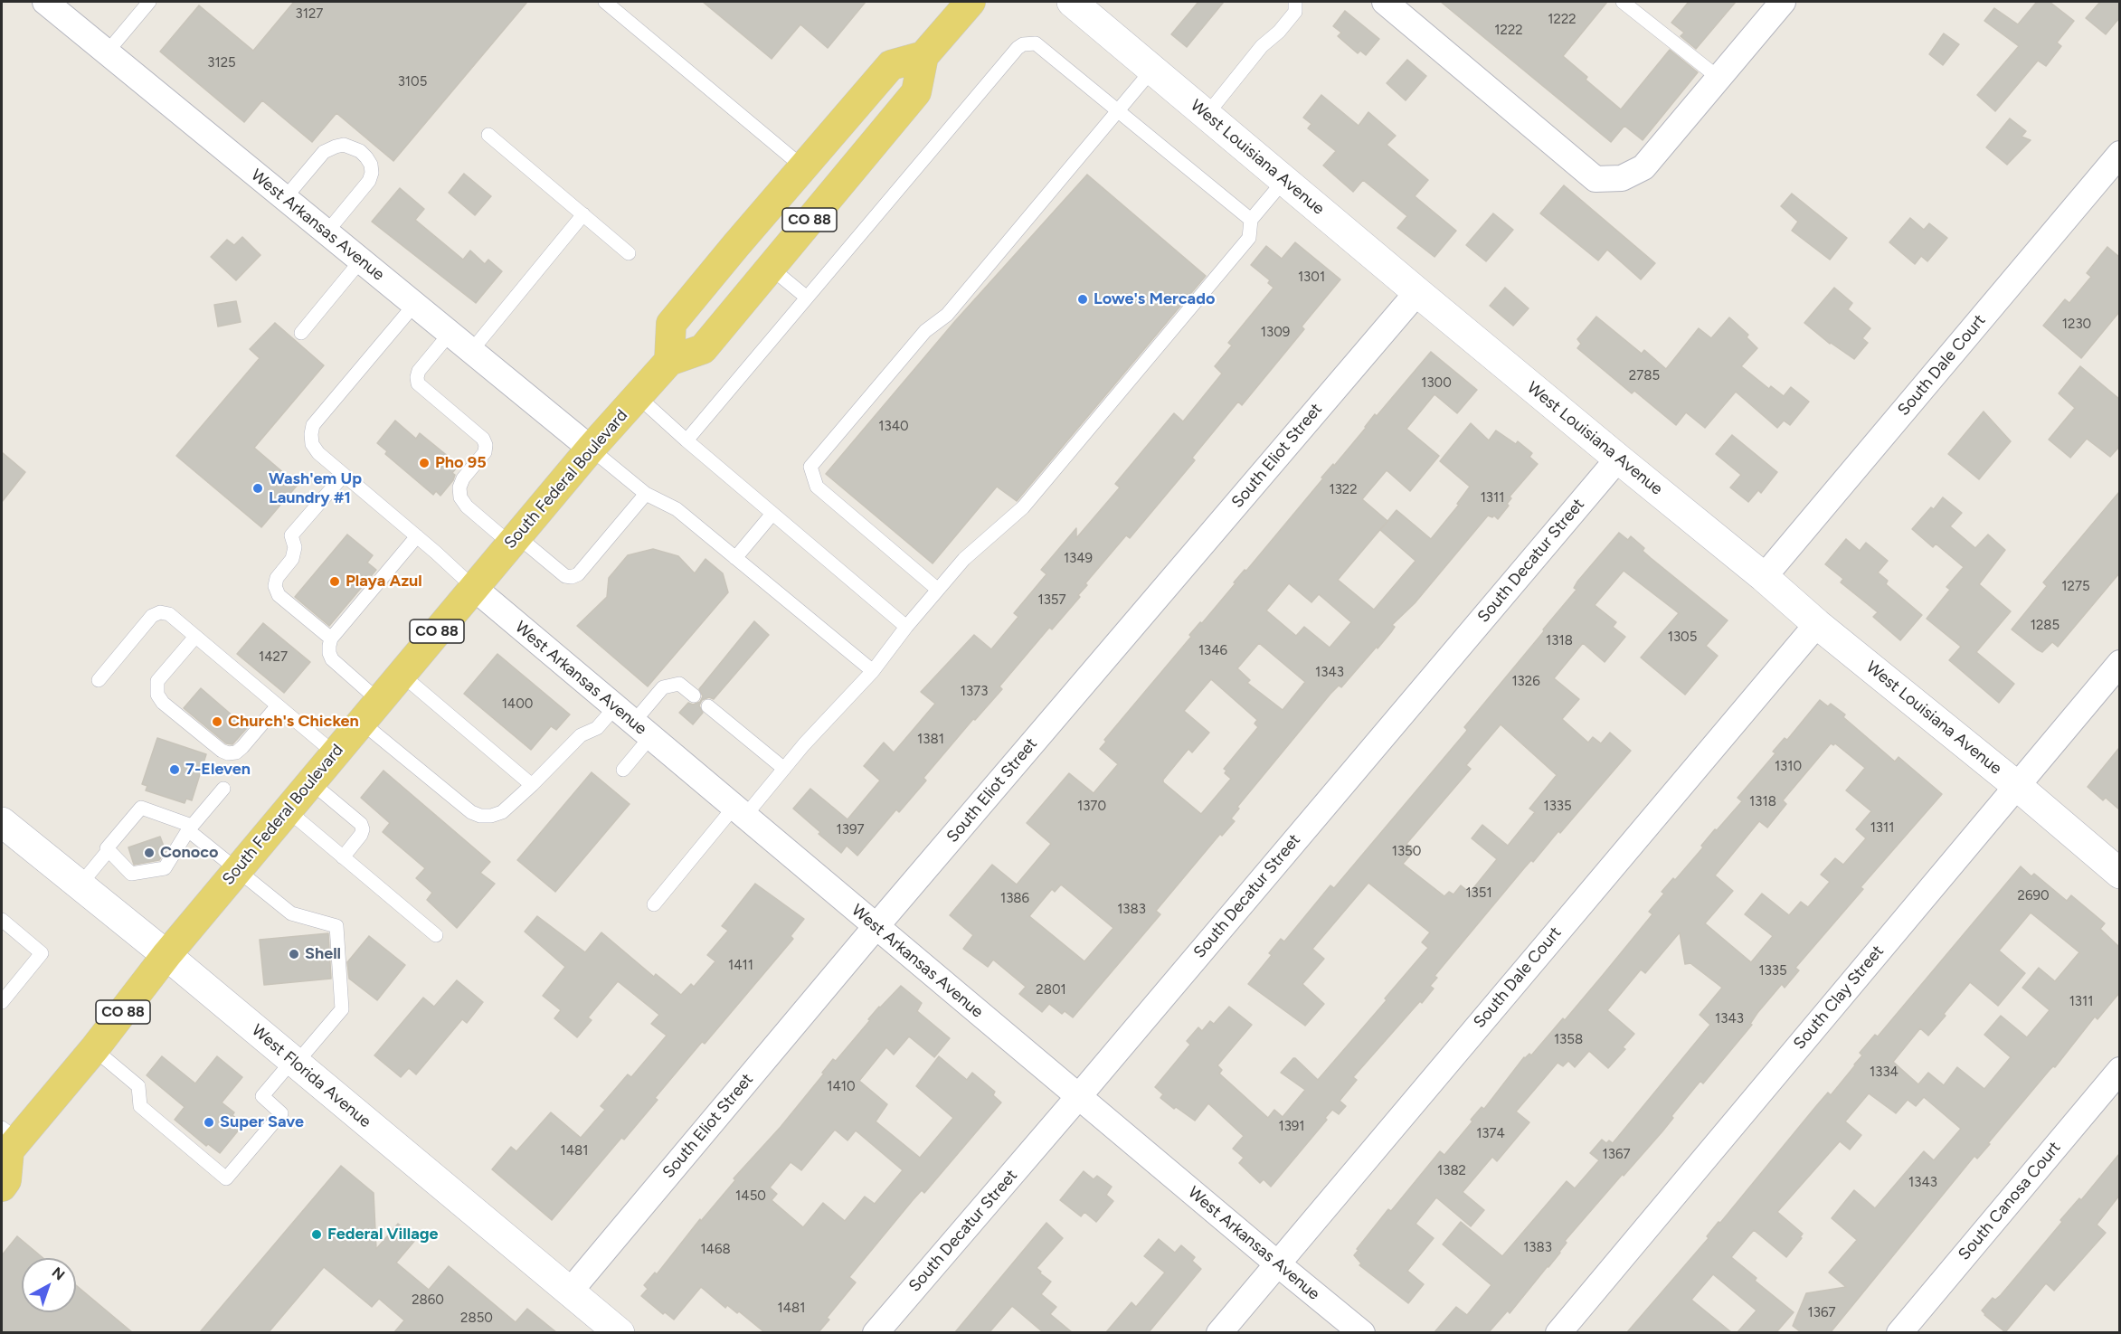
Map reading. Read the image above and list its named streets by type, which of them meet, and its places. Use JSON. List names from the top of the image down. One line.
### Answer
{"streets":{"main road":["CO 88","South Federal Boulevard"],"street":["West Louisiana Avenue","West Arkansas Avenue","South Dale Court","South Eliot Street","South Decatur Street","South Clay Street","West Florida Avenue","South Canosa Court"]},"crossings":[["West Louisiana Avenue","South Dale Court"],["West Louisiana Avenue","South Eliot Street"],["West Louisiana Avenue","South Decatur Street"],["West Louisiana Avenue","South Clay Street"],["CO 88","South Federal Boulevard"],["West Arkansas Avenue","South Dale Court"],["West Arkansas Avenue","South Eliot Street"],["West Arkansas Avenue","South Federal Boulevard"],["West Arkansas Avenue","South Decatur Street"],["South Eliot Street","West Florida Avenue"],["South Federal Boulevard","West Florida Avenue"]],"places":["Lowe's Mercado","Pho 95","Wash'em Up Laundry #1","Playa Azul","Church's Chicken","7-Eleven","Conoco","Shell","Super Save","Federal Village"],"house_numbers":["3127","1222","1222","3125","3105","1301","1230","1309","2785","1300","1340","1322","1311","1349","1275","1357","1285","1305","1318","1346","1427","1343","1326","1373","1400","1381","1310","1318","1370","1335","1311","1397","1350","1351","2690","1386","1383","1411","1335","2801","1311","1343","1358","1334","1410","1391","1374","1481","1367","1382","1343","1450","1383","1468","2860","1481","1367","2850"],"north":"top right"}
